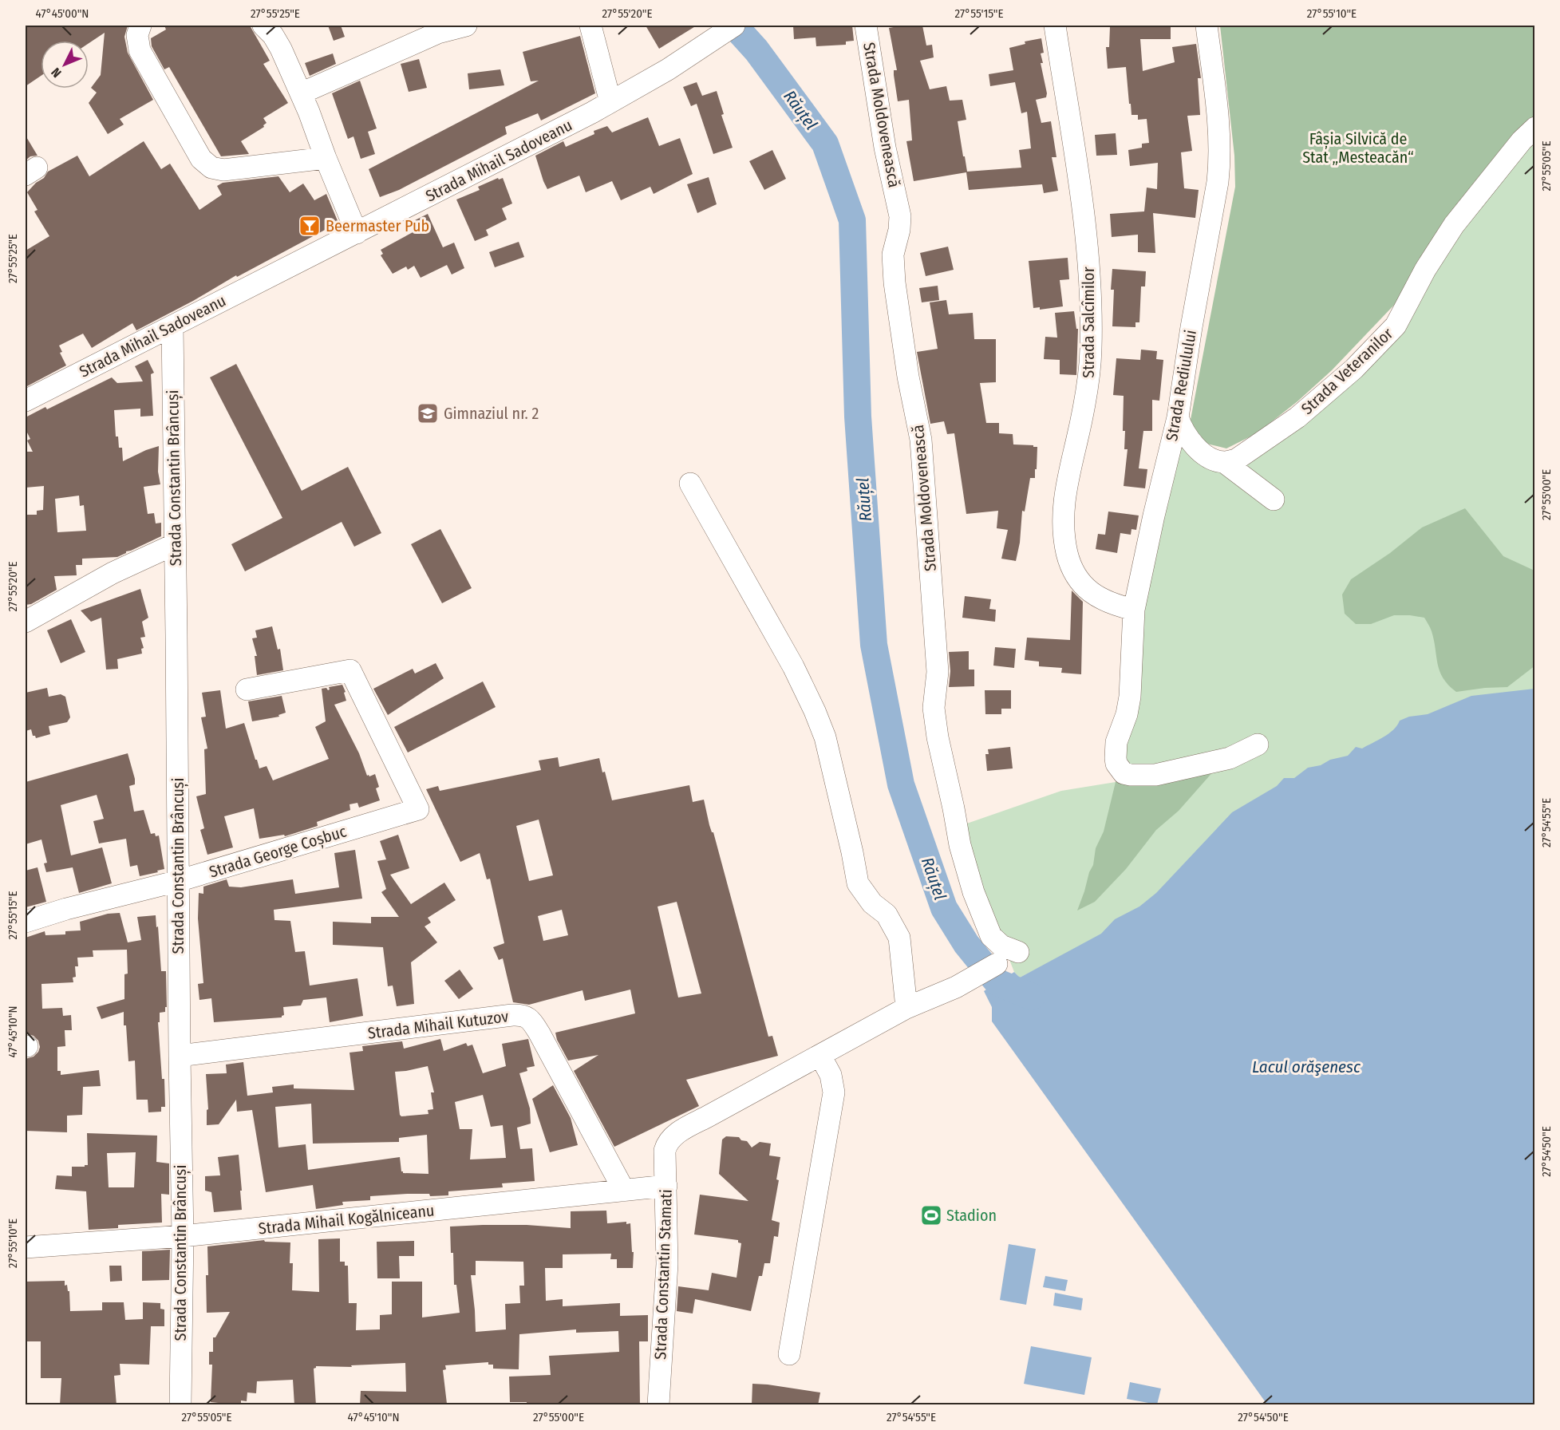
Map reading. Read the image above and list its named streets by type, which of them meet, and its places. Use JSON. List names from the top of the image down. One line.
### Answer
{"streets":{"street":["Strada Moldovenească","Strada Mihail Sadoveanu","Strada Salcîmilor","Strada Veteranilor","Strada Rediulului","Strada Constantin Brâncuși","Strada George Coșbuc","Strada Mihail Kutuzov","Strada Mihail Kogălniceanu","Strada Constantin Stamati"]},"crossings":[["Strada Mihail Sadoveanu","Strada Constantin Brâncuși"],["Strada Salcîmilor","Strada Rediulului"],["Strada Constantin Brâncuși","Strada George Coșbuc"],["Strada Constantin Brâncuși","Strada Mihail Kutuzov"],["Strada Constantin Brâncuși","Strada Mihail Kogălniceanu"],["Strada Mihail Kutuzov","Strada Mihail Kogălniceanu"],["Strada Mihail Kogălniceanu","Strada Constantin Stamati"]],"water":["Răuțel","Lacul orăşenesc"],"parks":["Fâșia Silvică de Stat „Mesteacăn“"],"places":{"bar":["Beermaster Pub"],"school or university":["Gimnaziul nr. 2"],"sports":["Stadion"]},"north":"bottom left","coordinates":["47°45'00\"N","27°55'25\"E","27°55'20\"E","27°55'15\"E","27°55'10\"E","27°55'05\"E","27°55'00\"E","27°54'55\"E","47°45'10\"N","27°54'50\"E"]}
